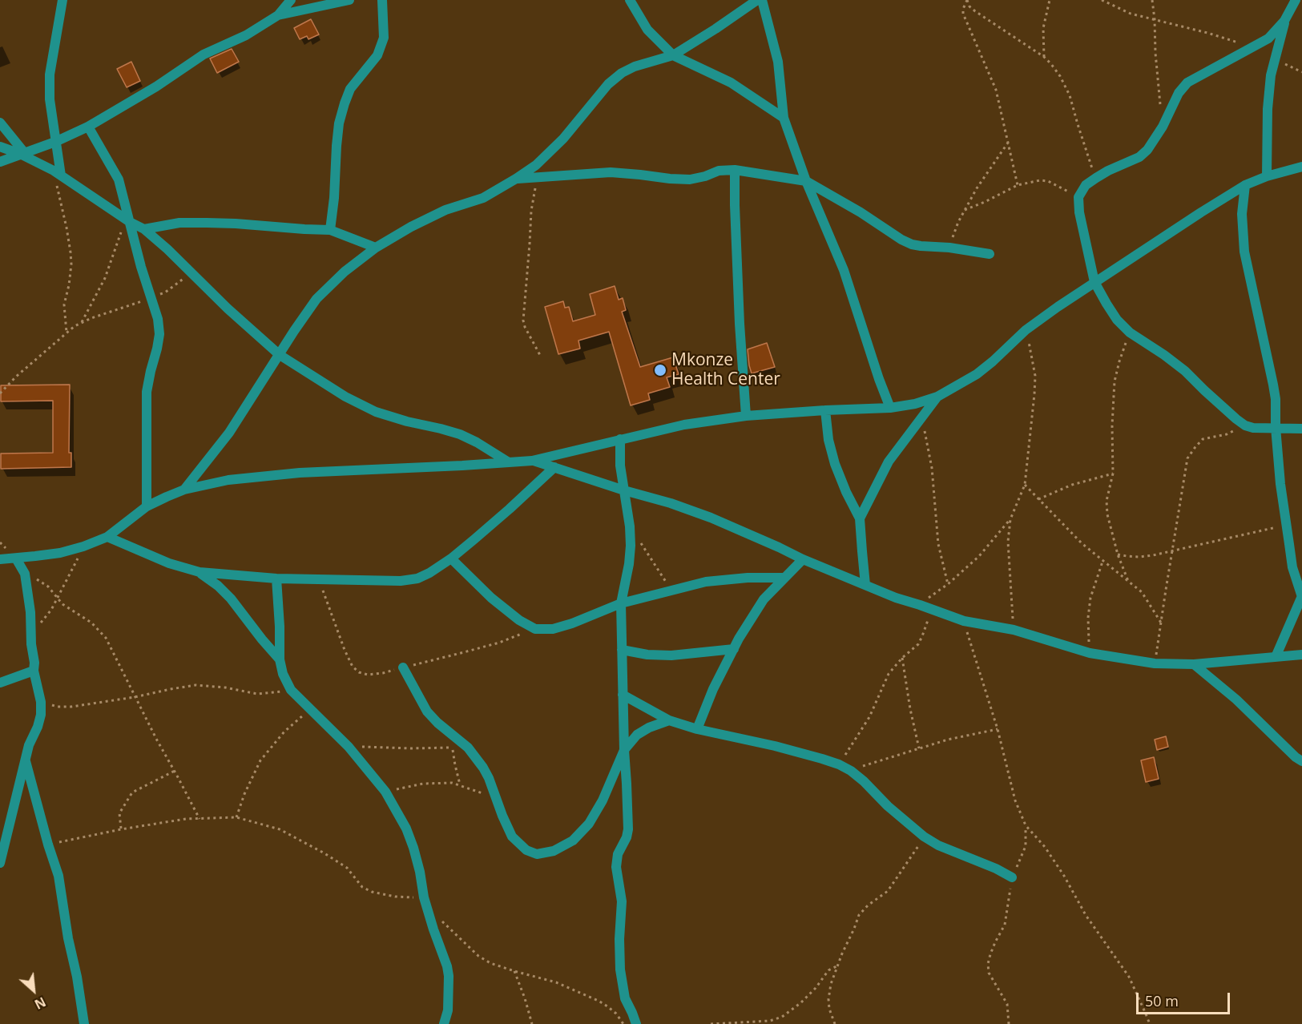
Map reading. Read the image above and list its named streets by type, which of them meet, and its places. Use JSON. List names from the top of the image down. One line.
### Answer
{"places":["Mkonze Health Center"],"scale_bar":"50 m","north":"bottom right"}
